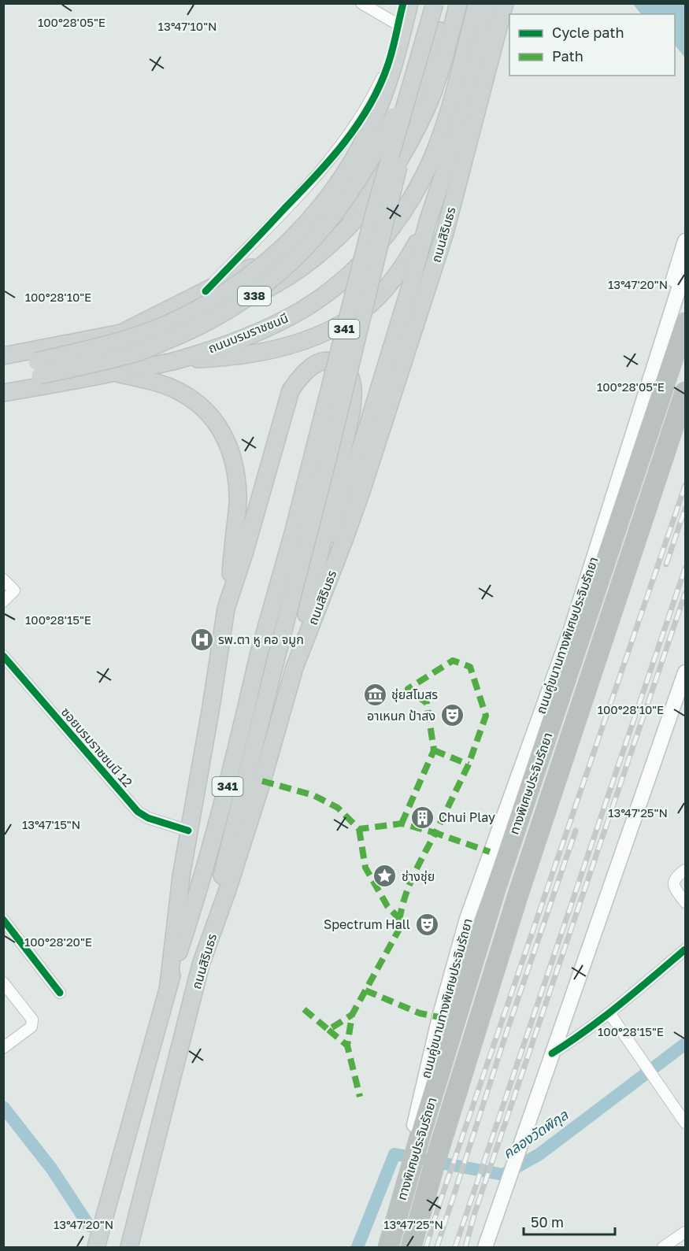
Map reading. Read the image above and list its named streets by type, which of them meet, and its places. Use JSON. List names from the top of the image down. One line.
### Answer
{"streets":{"highway":["ทางพิเศษประจิมรัถยา"],"main road":["ถนนสิรินธร","338","341","ถนนบรมราชชนนี","ถนนคู่ขนานทางพิเศษประจิมรัถยา"],"street":["ซอยบรมราชชนนี 12"]},"water":["คลองวัดพิกุล"],"places":{"hospital":["รพ.ตา หู คอ จมูก"],"museum":["ชุ่ยสโมสร"],"theatre":["อาเหนก ป้าสง","Spectrum Hall"],"building":["Chui Play"],"place":["ช่างชุ่ย"]},"legend":["Cycle path","Path"],"scale_bar":"50 m","coordinates":["100°28'05\"E","13°47'10\"N","13°47'20\"N","100°28'10\"E","100°28'15\"E","13°47'25\"N","13°47'15\"N","100°28'20\"E"]}
